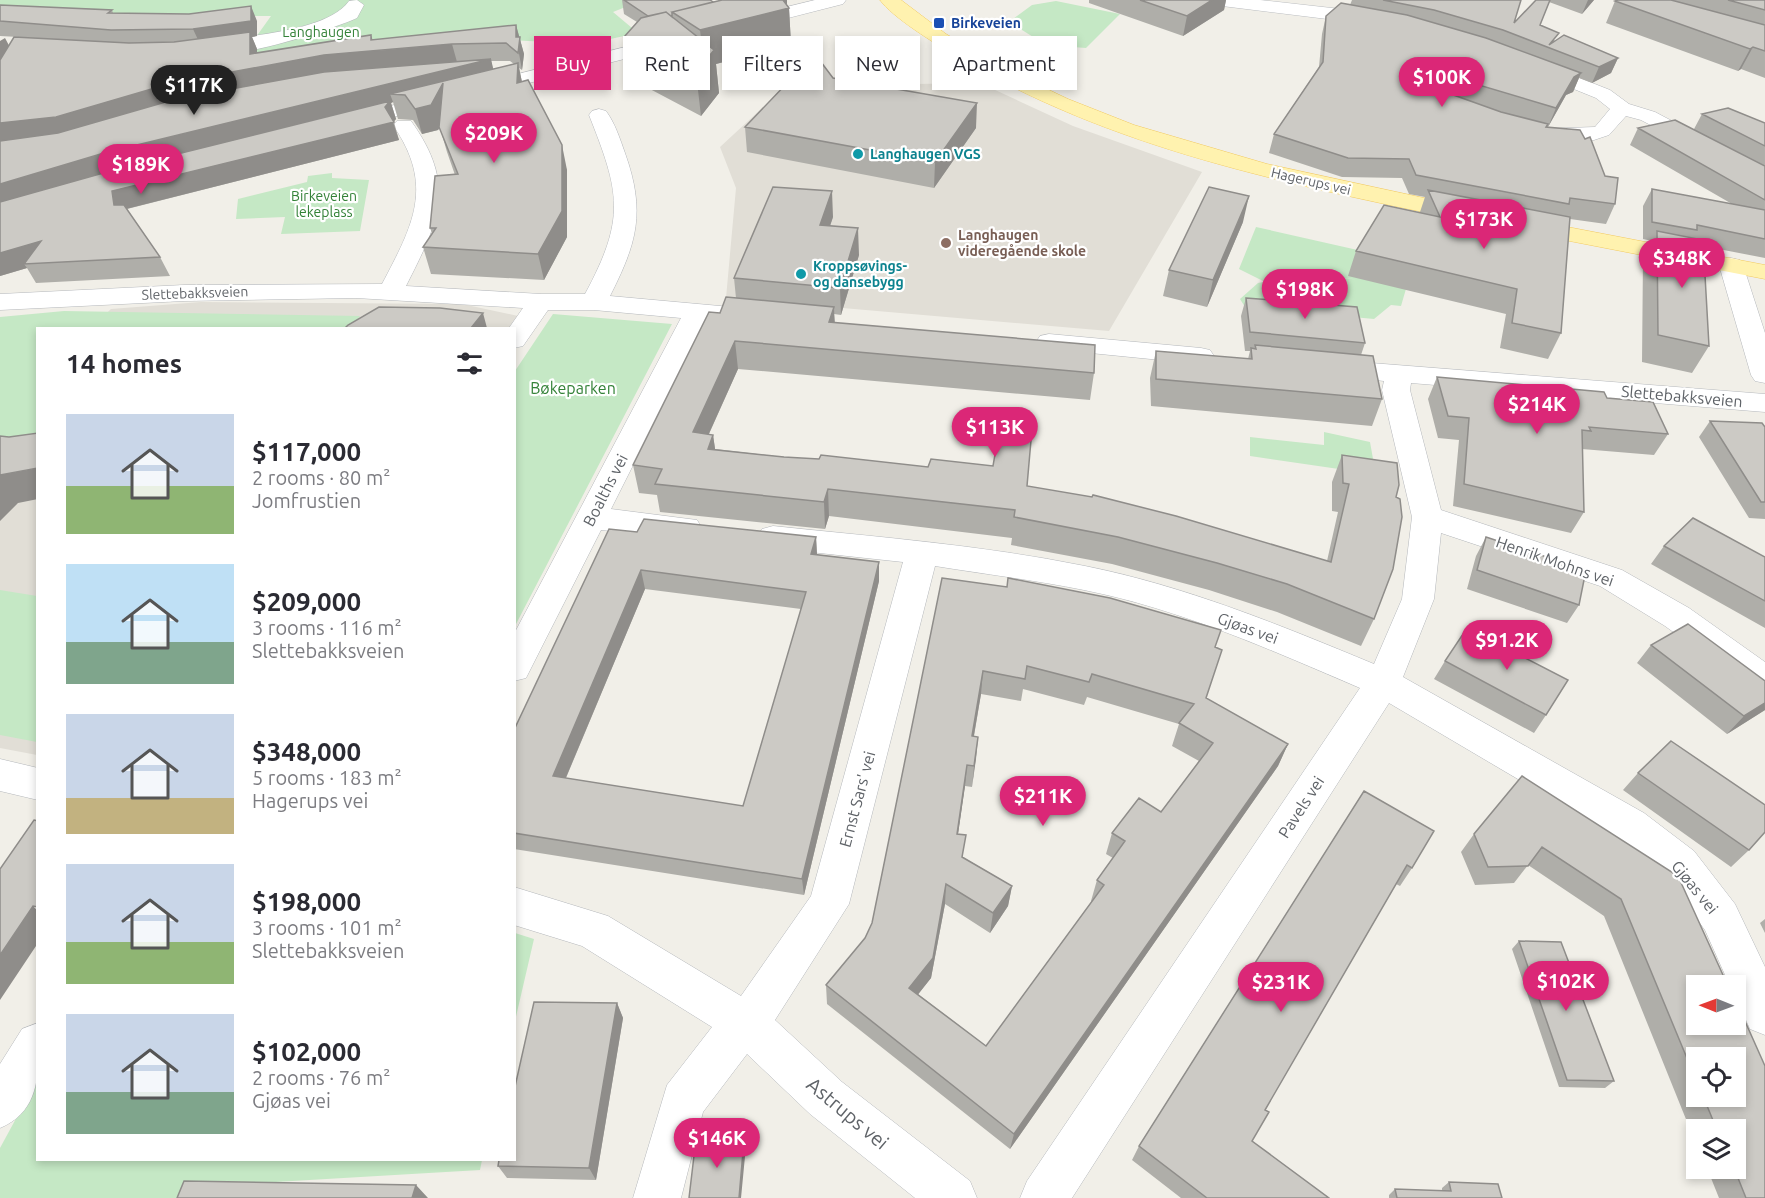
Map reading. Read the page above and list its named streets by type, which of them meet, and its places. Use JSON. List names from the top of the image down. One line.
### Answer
{"streets":{"main road":["Hagerups vei"],"street":["Slettebakksveien","Boalths vei","Henrik Mohns vei","Gjøas vei","Ernst Sars' vei","Pavels vei","Astrups vei"]},"crossings":[["Slettebakksveien","Boalths vei"],["Slettebakksveien","Pavels vei"],["Boalths vei","Gjøas vei"],["Henrik Mohns vei","Pavels vei"],["Gjøas vei","Ernst Sars' vei"],["Gjøas vei","Pavels vei"],["Ernst Sars' vei","Astrups vei"]],"parks":["Langhaugen","Birkeveien lekeplass","Bøkeparken"],"places":{"transit":["Birkeveien"],"other":["Langhaugen VGS","Langhaugen videregående skole","Kroppsøvings- og dansebygg"]},"north":"left","page":{"chip":["Buy","Rent","Filters","New","Apartment"],"price":["$100K","$117K","$209K","$189K","$173K","$348K","$198K","$214K","$113K","$91.2K","$211K","$102K","$231K","$146K"],"heading":"14 homes","list":[{"name":"$117,000","note":"2 rooms · 80 m² · Jomfrustien"},{"name":"$209,000","note":"3 rooms · 116 m² · Slettebakksveien"},{"name":"$348,000","note":"5 rooms · 183 m² · Hagerups vei"},{"name":"$198,000","note":"3 rooms · 101 m² · Slettebakksveien"},{"name":"$102,000","note":"2 rooms · 76 m² · Gjøas vei"}]}}
